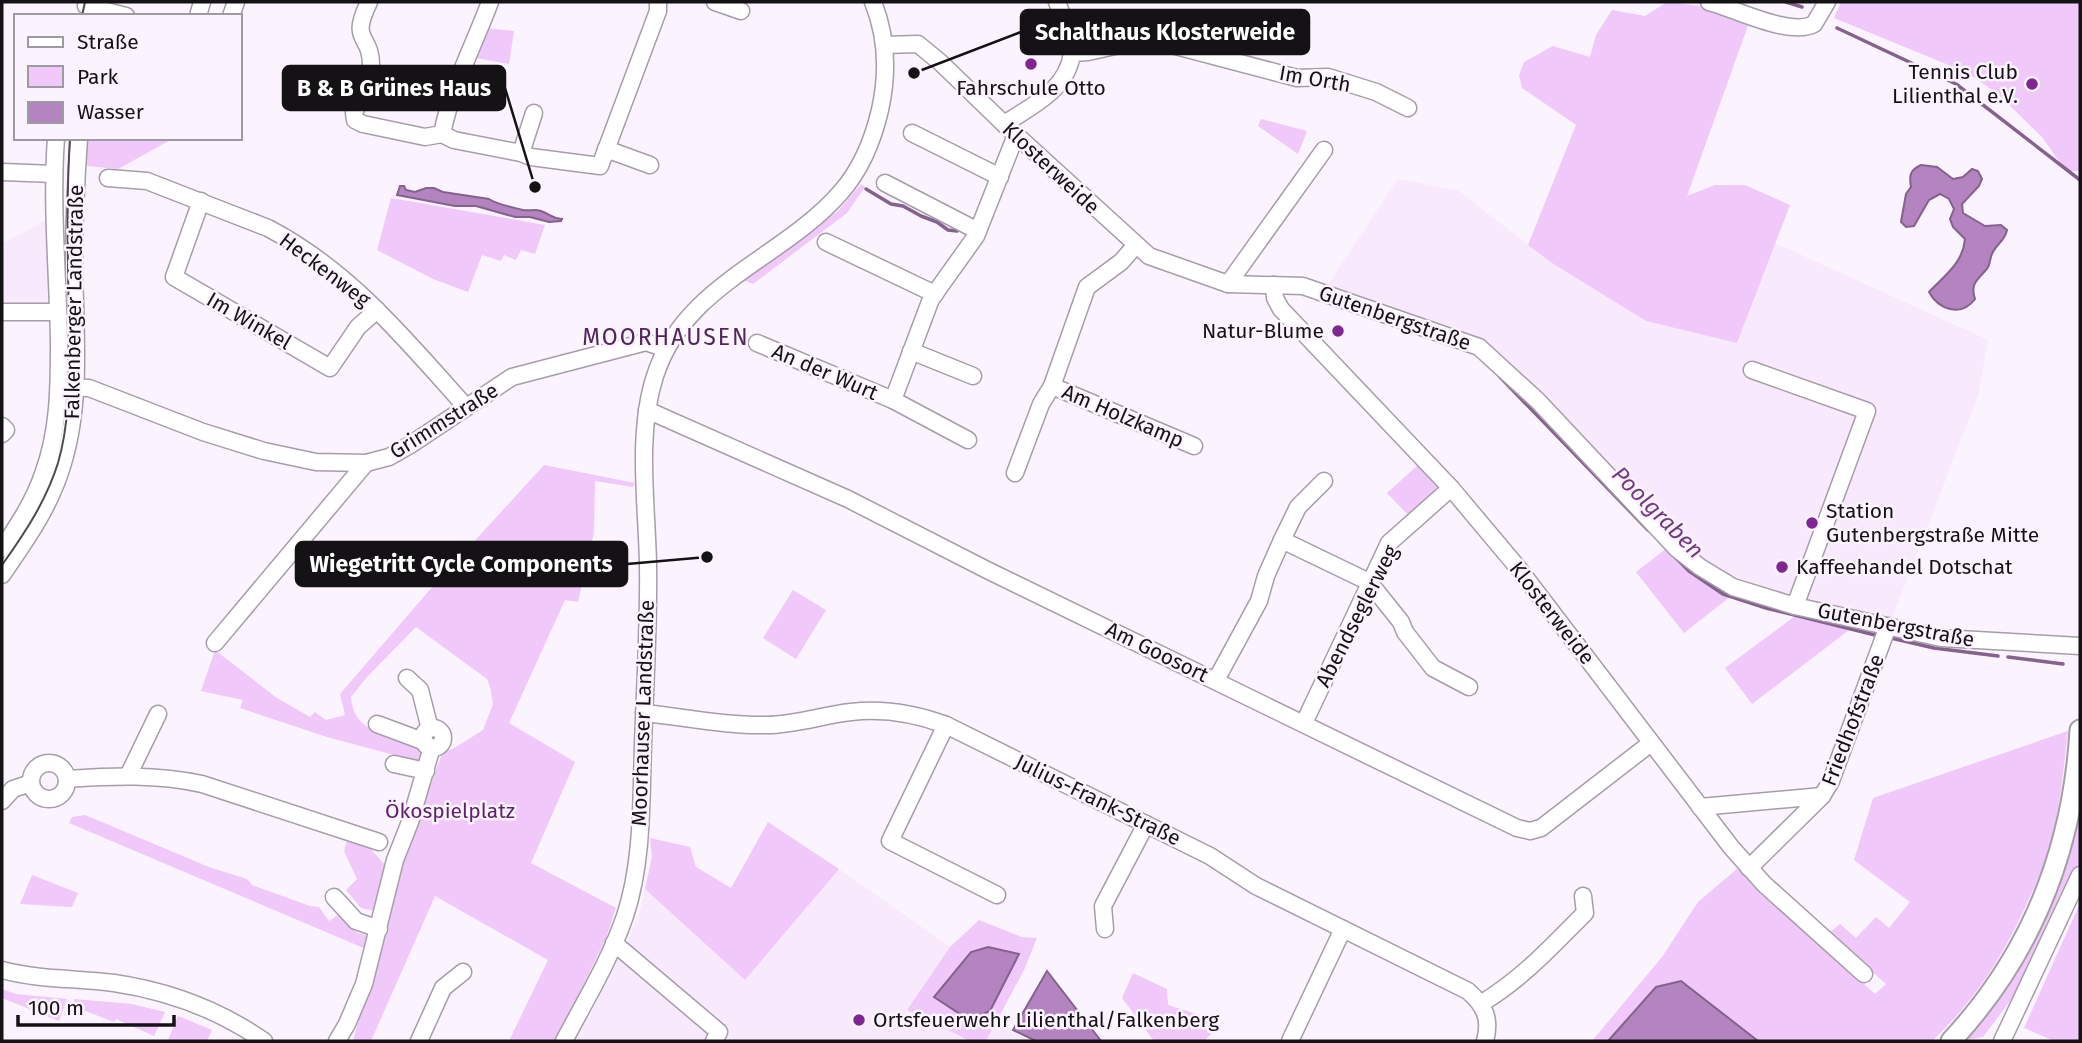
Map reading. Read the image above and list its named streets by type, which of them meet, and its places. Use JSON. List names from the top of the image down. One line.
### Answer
{"streets":{"street":["Im Orth","Klosterweide","Heckenweg","Falkenberger Landstraße","Gutenbergstraße","Im Winkel","An der Wurt","Am Holzkamp","Grimmstraße","Abendseglerweg","Am Goosort","Moorhauser Landstraße","Friedhofstraße","Julius-Frank-Straße"]},"crossings":[["Klosterweide","Gutenbergstraße"],["Klosterweide","An der Wurt"],["Klosterweide","Am Holzkamp"],["Klosterweide","Abendseglerweg"],["Klosterweide","Am Goosort"],["Klosterweide","Moorhauser Landstraße"],["Klosterweide","Friedhofstraße"],["Heckenweg","Im Winkel"],["Heckenweg","Grimmstraße"],["Falkenberger Landstraße","Grimmstraße"],["Gutenbergstraße","Friedhofstraße"],["Grimmstraße","Moorhauser Landstraße"],["Abendseglerweg","Am Goosort"],["Am Goosort","Moorhauser Landstraße"],["Moorhauser Landstraße","Julius-Frank-Straße"]],"districts":["MOORHAUSEN"],"water":["Poolgraben"],"parks":["Ökospielplatz"],"places":["Fahrschule Otto","Schalthaus Klosterweide","Tennis Club Lilienthal e.V.","B & B Grünes Haus","Natur-Blume","Station Gutenbergstraße Mitte","Wiegetritt Cycle Components","Kaffeehandel Dotschat","Ortsfeuerwehr Lilienthal/Falkenberg"],"legend":["Straße","Park","Wasser"],"scale_bar":"100 m"}
